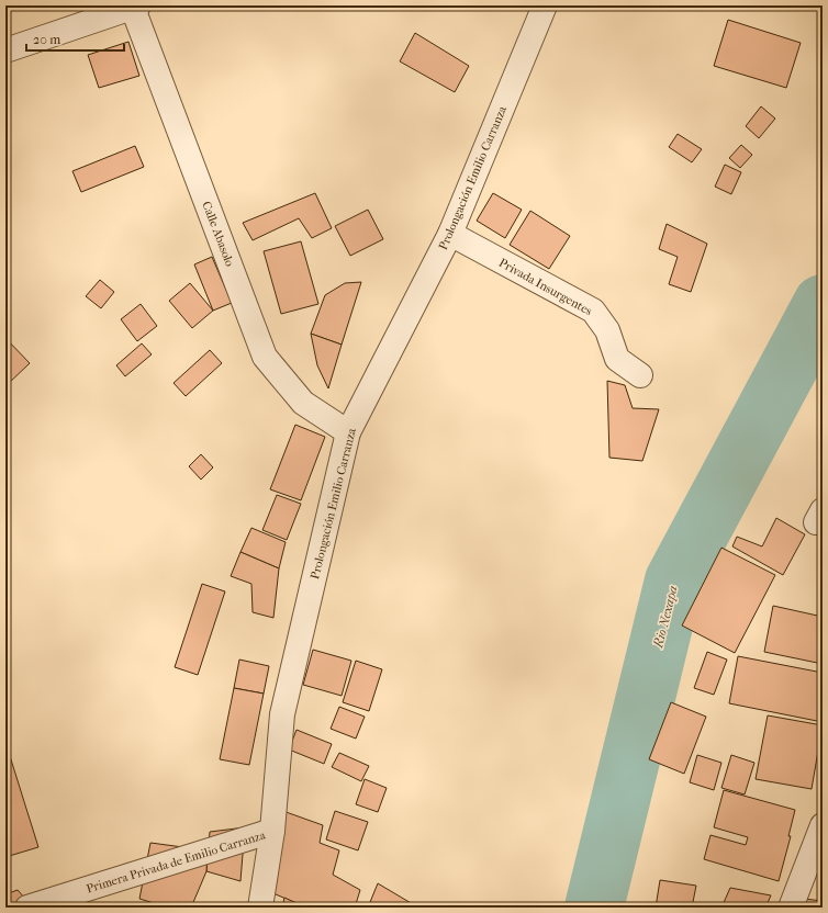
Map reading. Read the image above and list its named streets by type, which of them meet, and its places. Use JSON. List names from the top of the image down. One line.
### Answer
{"streets":{"street":["Prolongación Emilio Carranza","Calle Abasolo","Privada Insurgentes","Primera Privada de Emilio Carranza"]},"crossings":[["Prolongación Emilio Carranza","Calle Abasolo"],["Prolongación Emilio Carranza","Privada Insurgentes"],["Prolongación Emilio Carranza","Primera Privada de Emilio Carranza"]],"water":["Rio Nexapa"],"scale_bar":"20 m"}
